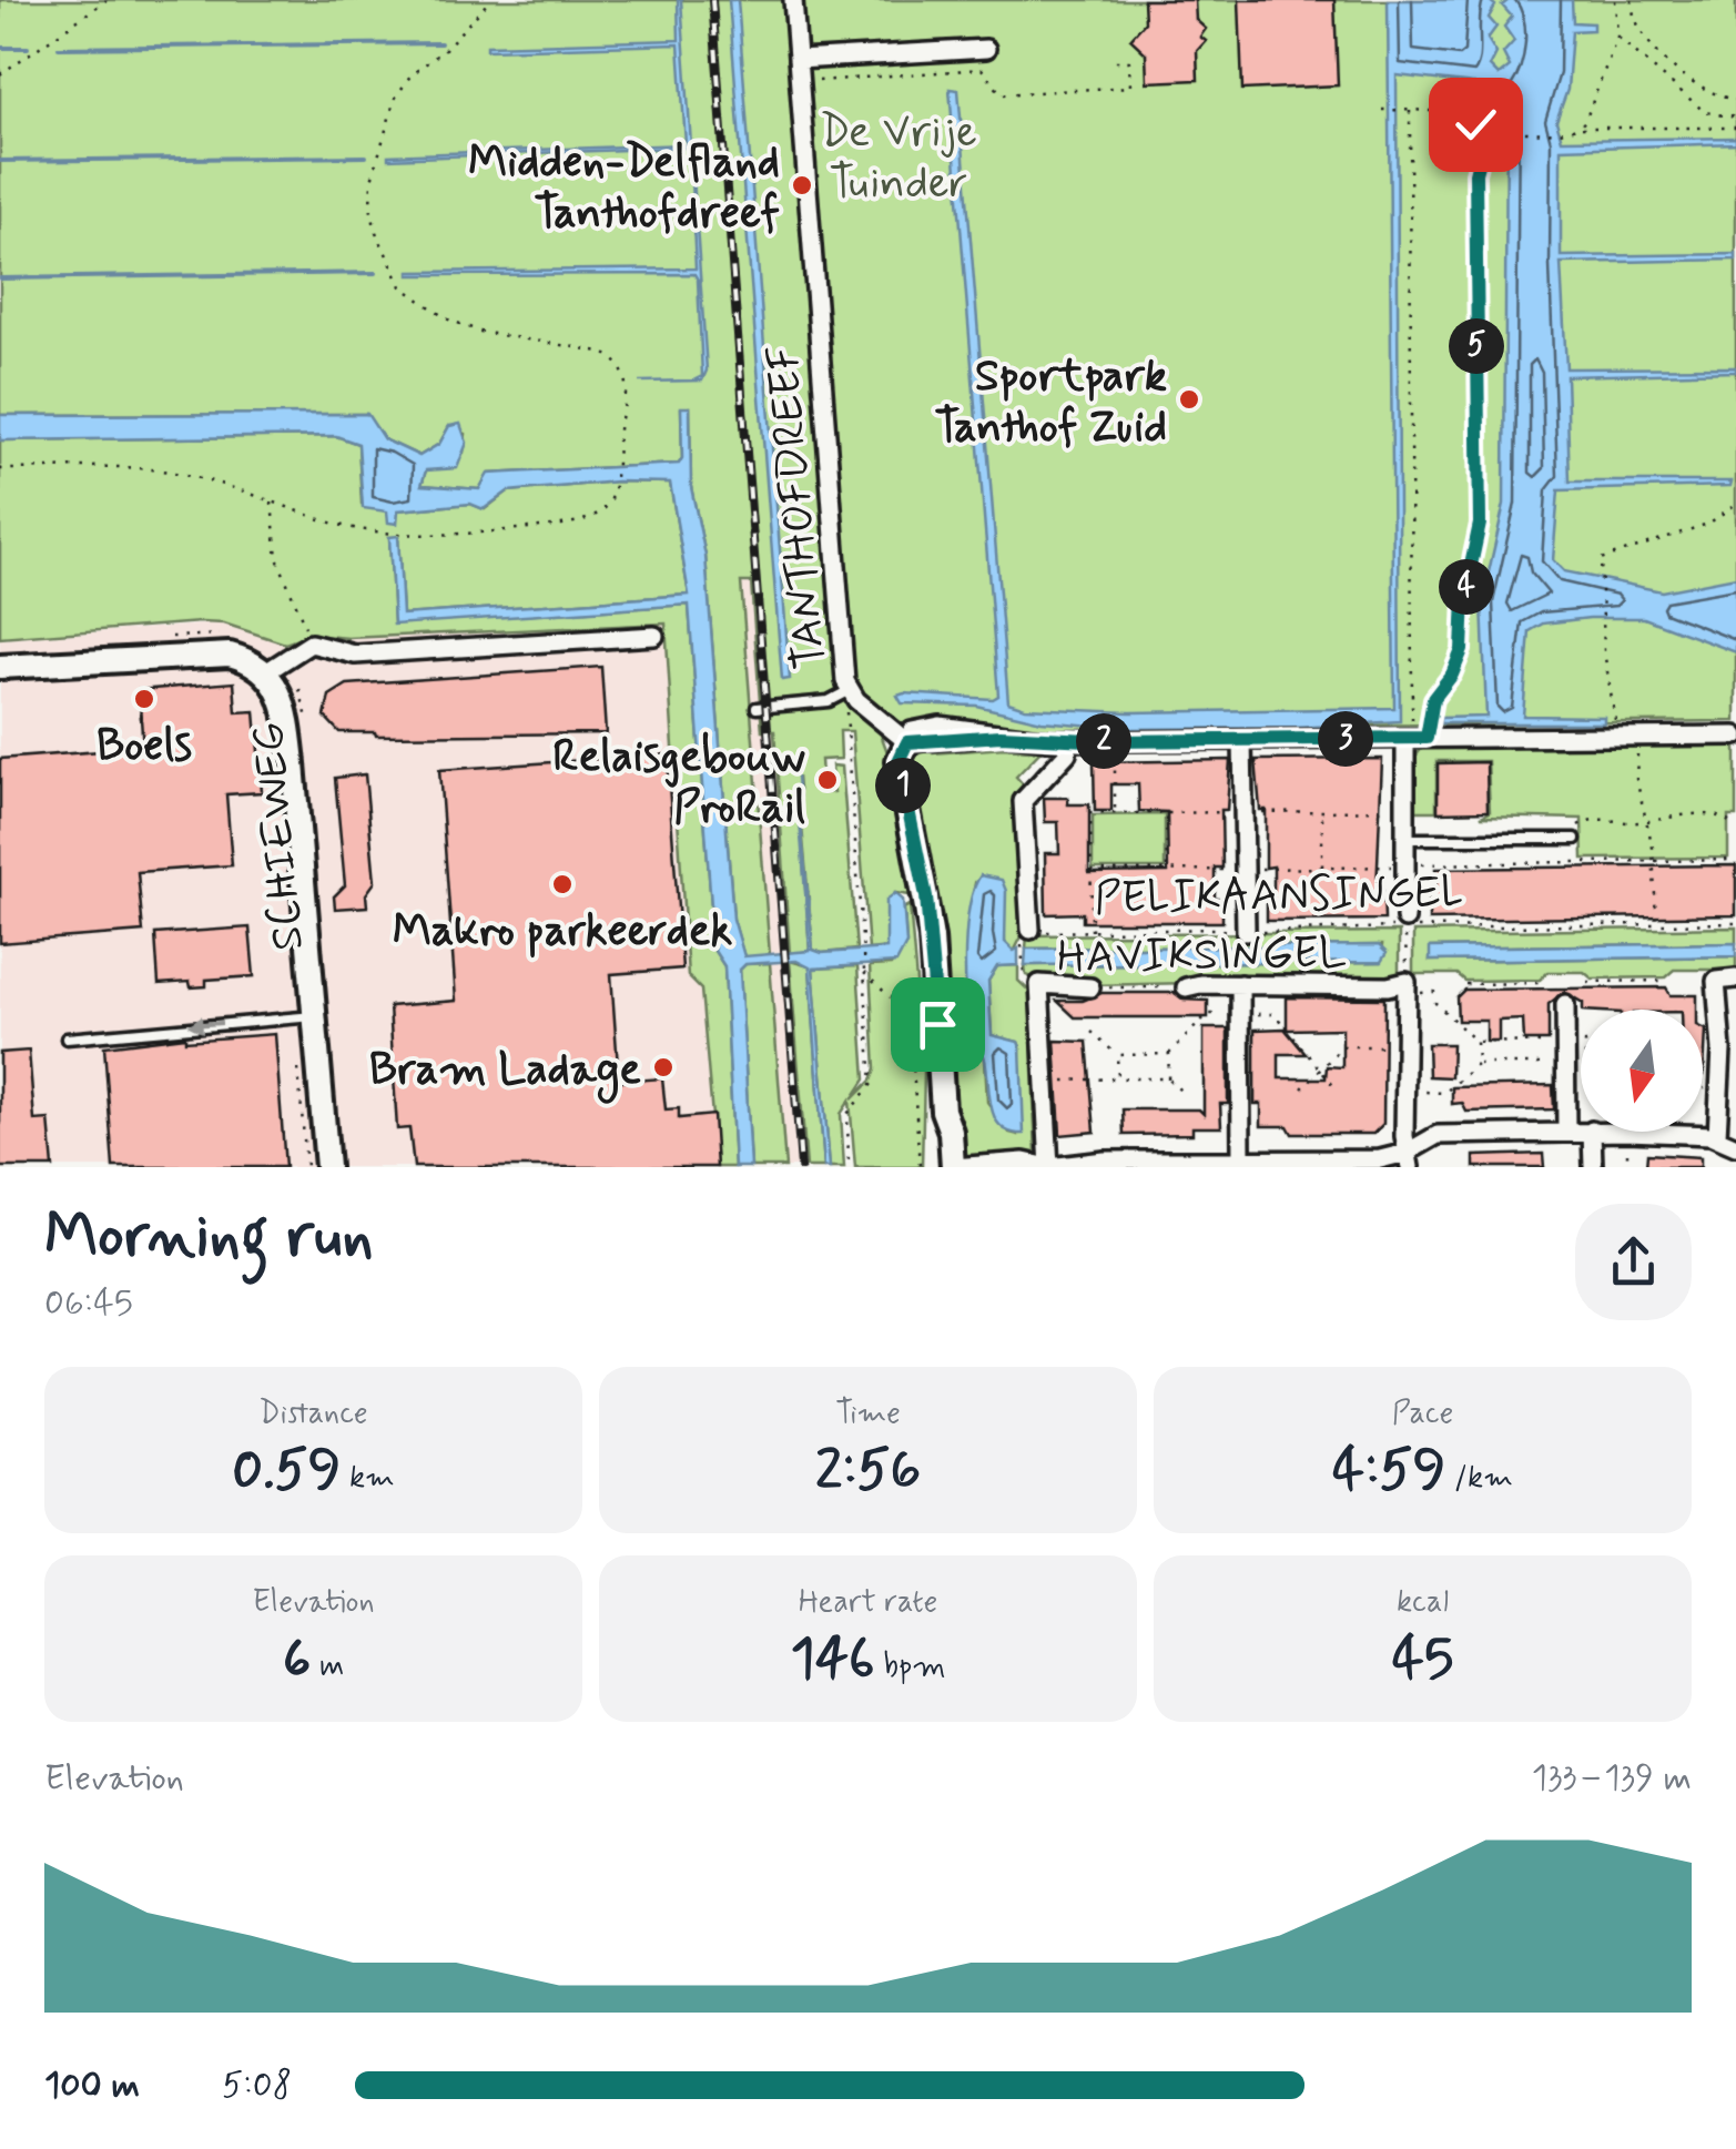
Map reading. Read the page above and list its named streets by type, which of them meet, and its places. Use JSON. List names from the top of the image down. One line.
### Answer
{"streets":{"street":["TANTHOFDREEF","SCHIEWEG","PELIKAANSINGEL","HAVIKSINGEL"]},"parks":["De Vrije Tuinder"],"places":["Midden-Delfland Tanthofdreef","Sportpark Tanthof Zuid","Boels","Relaisgebouw ProRail","Makro parkeerdek","Bram Ladage"],"north":"bottom","page":{"pins":["5","4","3","2","1"],"heading":["Morning run","06:45"],"stats":[["Distance","0.59 km"],["Time","2:56"],["Pace","4:59 /km"],["Elevation","6 m"],["Heart rate","146 bpm"],["kcal","45"]],"chart":["Elevation","133–139 m"],"list":[{"name":"100 m","note":"5:08"}]}}
